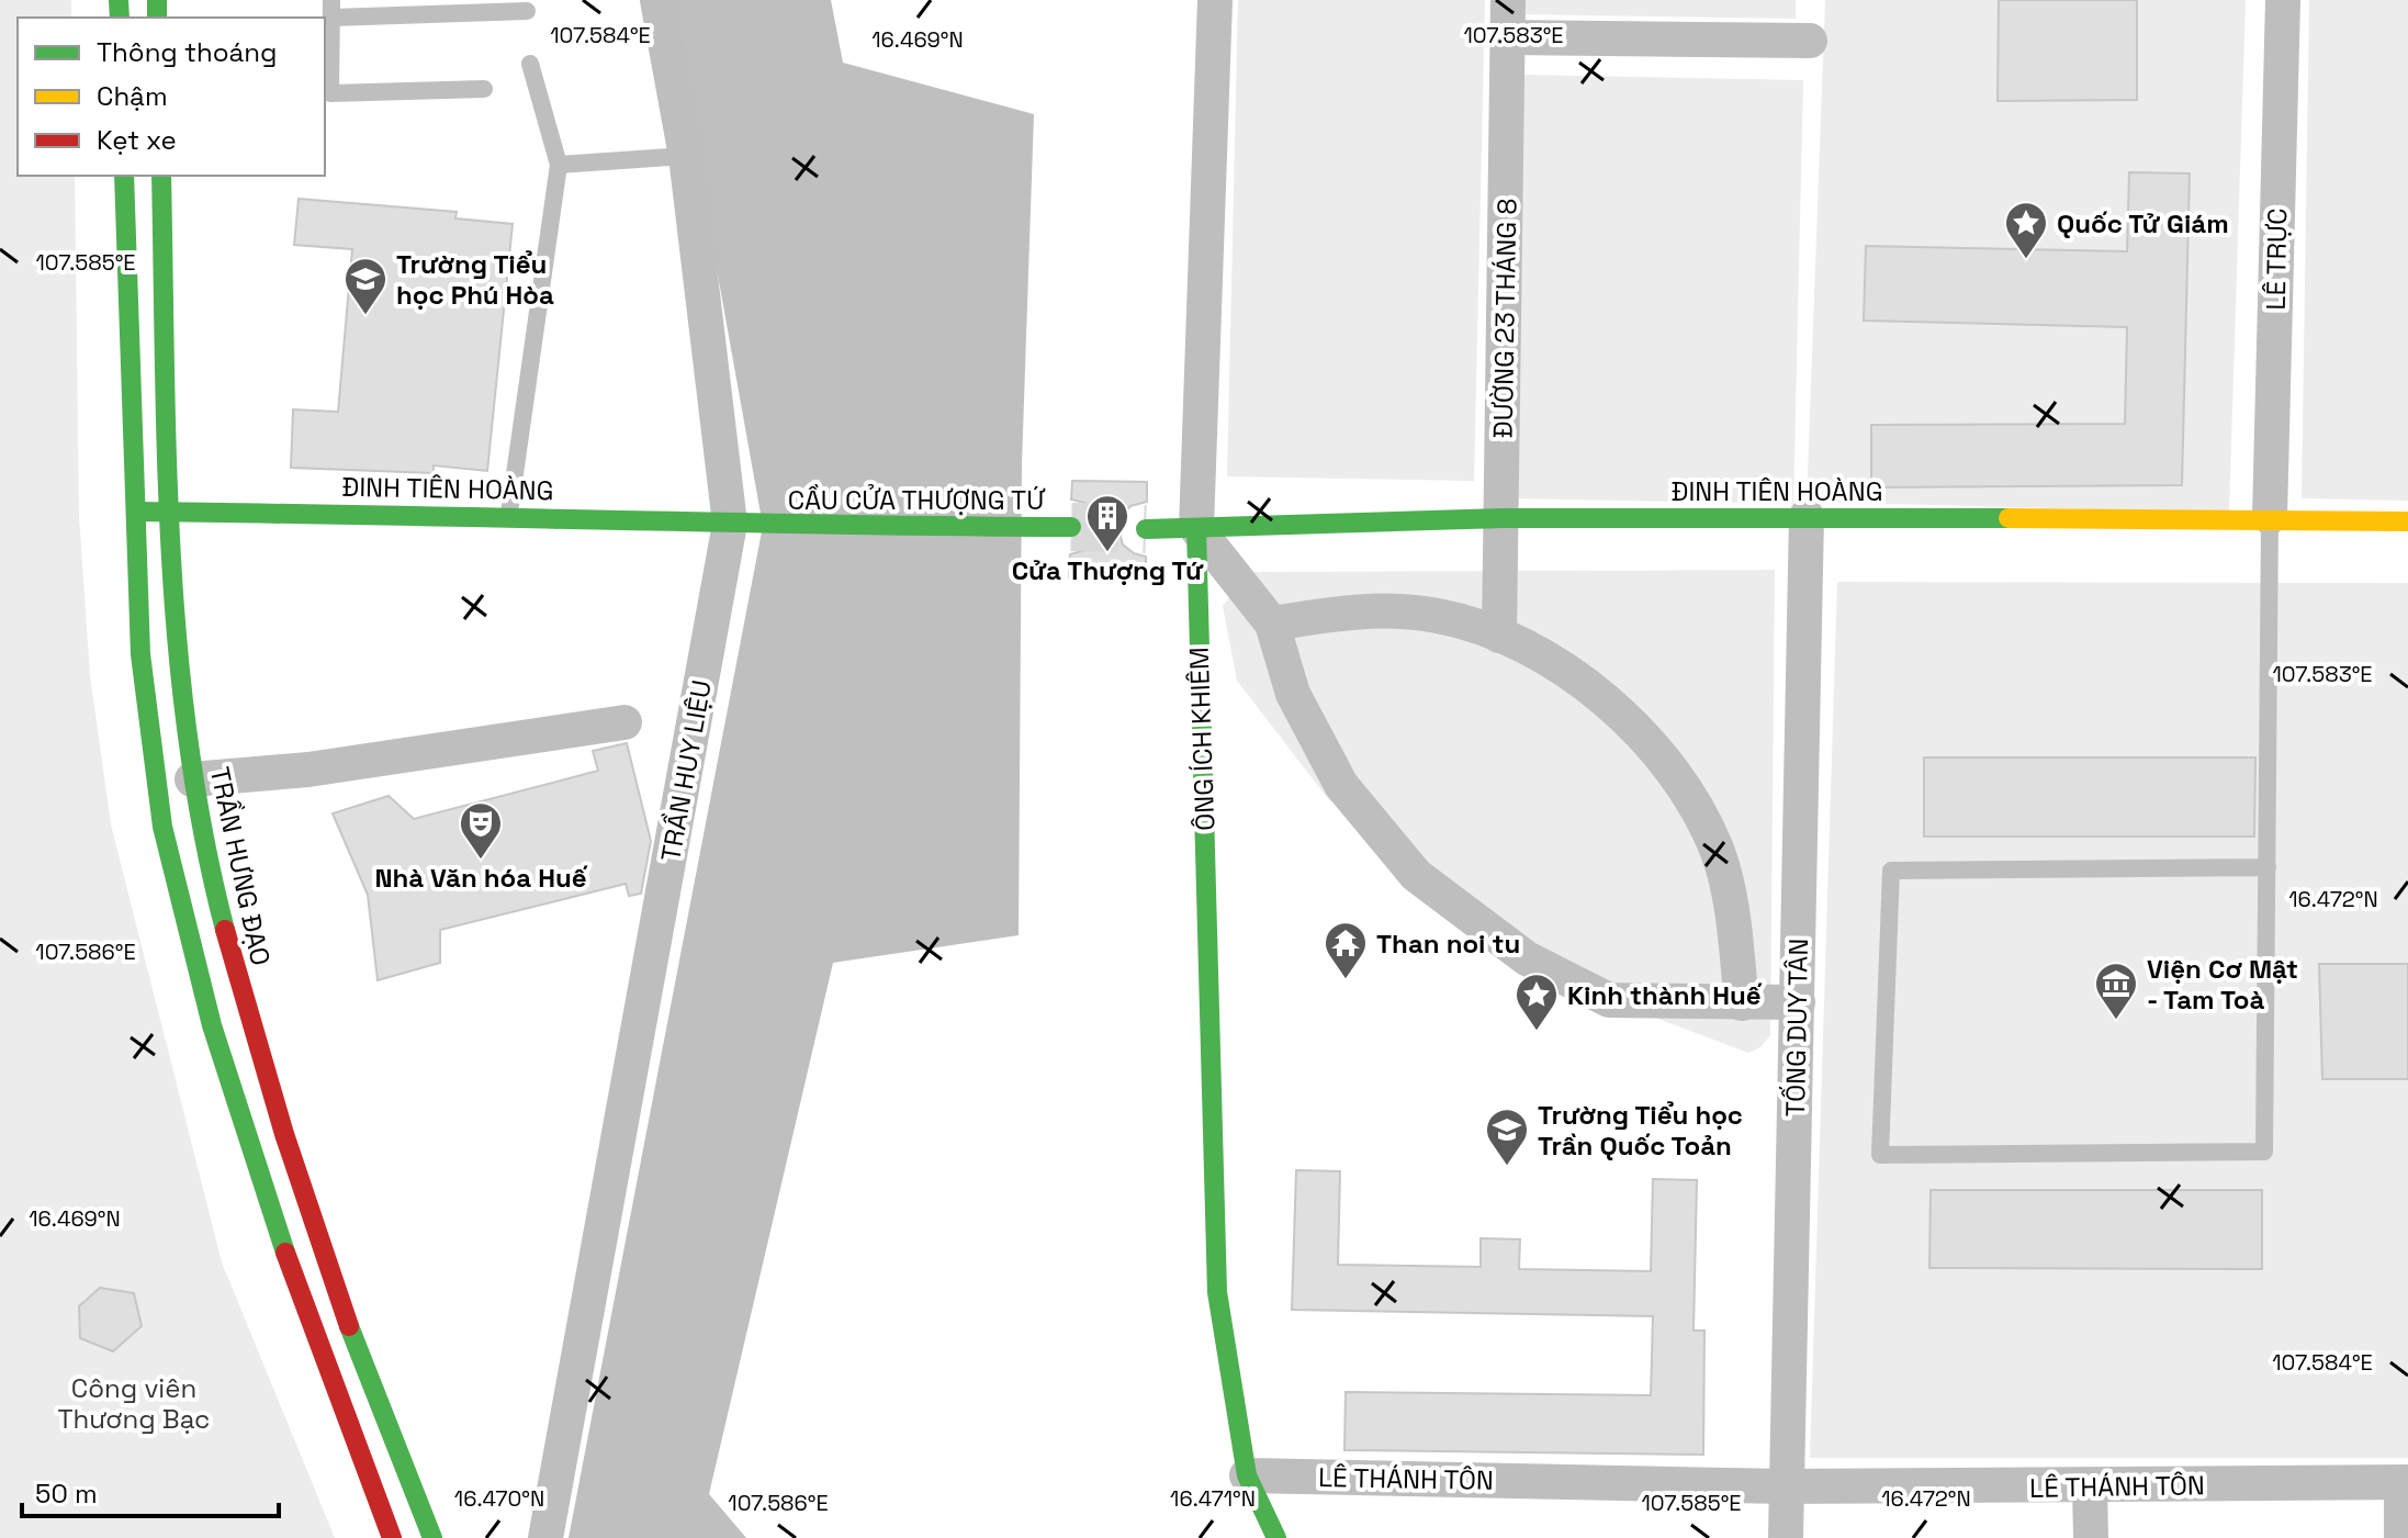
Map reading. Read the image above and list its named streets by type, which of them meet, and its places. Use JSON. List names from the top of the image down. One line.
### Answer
{"streets":{"main road":["ĐINH TIÊN HOÀNG","CẦU CỬA THƯỢNG TỨ","ÔNG ÍCH KHIÊM","TRẦN HƯNG ĐẠO"],"street":["LÊ TRỰC","ĐƯỜNG 23 THÁNG 8","TRẦN HUY LIỆU","TỐNG DUY TÂN","LÊ THÁNH TÔN"]},"crossings":[["LÊ TRỰC","ĐINH TIÊN HOÀNG"],["ĐƯỜNG 23 THÁNG 8","ĐINH TIÊN HOÀNG"],["ĐINH TIÊN HOÀNG","CẦU CỬA THƯỢNG TỨ"],["ĐINH TIÊN HOÀNG","ÔNG ÍCH KHIÊM"],["ĐINH TIÊN HOÀNG","TRẦN HUY LIỆU"],["ĐINH TIÊN HOÀNG","TRẦN HƯNG ĐẠO"],["ĐINH TIÊN HOÀNG","TỐNG DUY TÂN"],["CẦU CỬA THƯỢNG TỨ","TRẦN HUY LIỆU"],["ÔNG ÍCH KHIÊM","LÊ THÁNH TÔN"],["TỐNG DUY TÂN","LÊ THÁNH TÔN"]],"parks":["Công viên Thương Bạc"],"places":{"place":["Quốc Tử Giám","Kinh thành Huế"],"school or university":["Trường Tiểu học Phú Hòa","Trường Tiểu học Trần Quốc Toản"],"building":["Cửa Thượng Tứ"],"theatre":["Nhà Văn hóa Huế"],"temple":["Than noi tu"],"museum":["Viện Cơ Mật - Tam Toà"]},"legend":["Thông thoáng","Chậm","Kẹt xe"],"scale_bar":"50 m","coordinates":["107.584°E","107.583°E","16.469°N","107.585°E","16.472°N","107.586°E","16.470°N","16.471°N"]}
